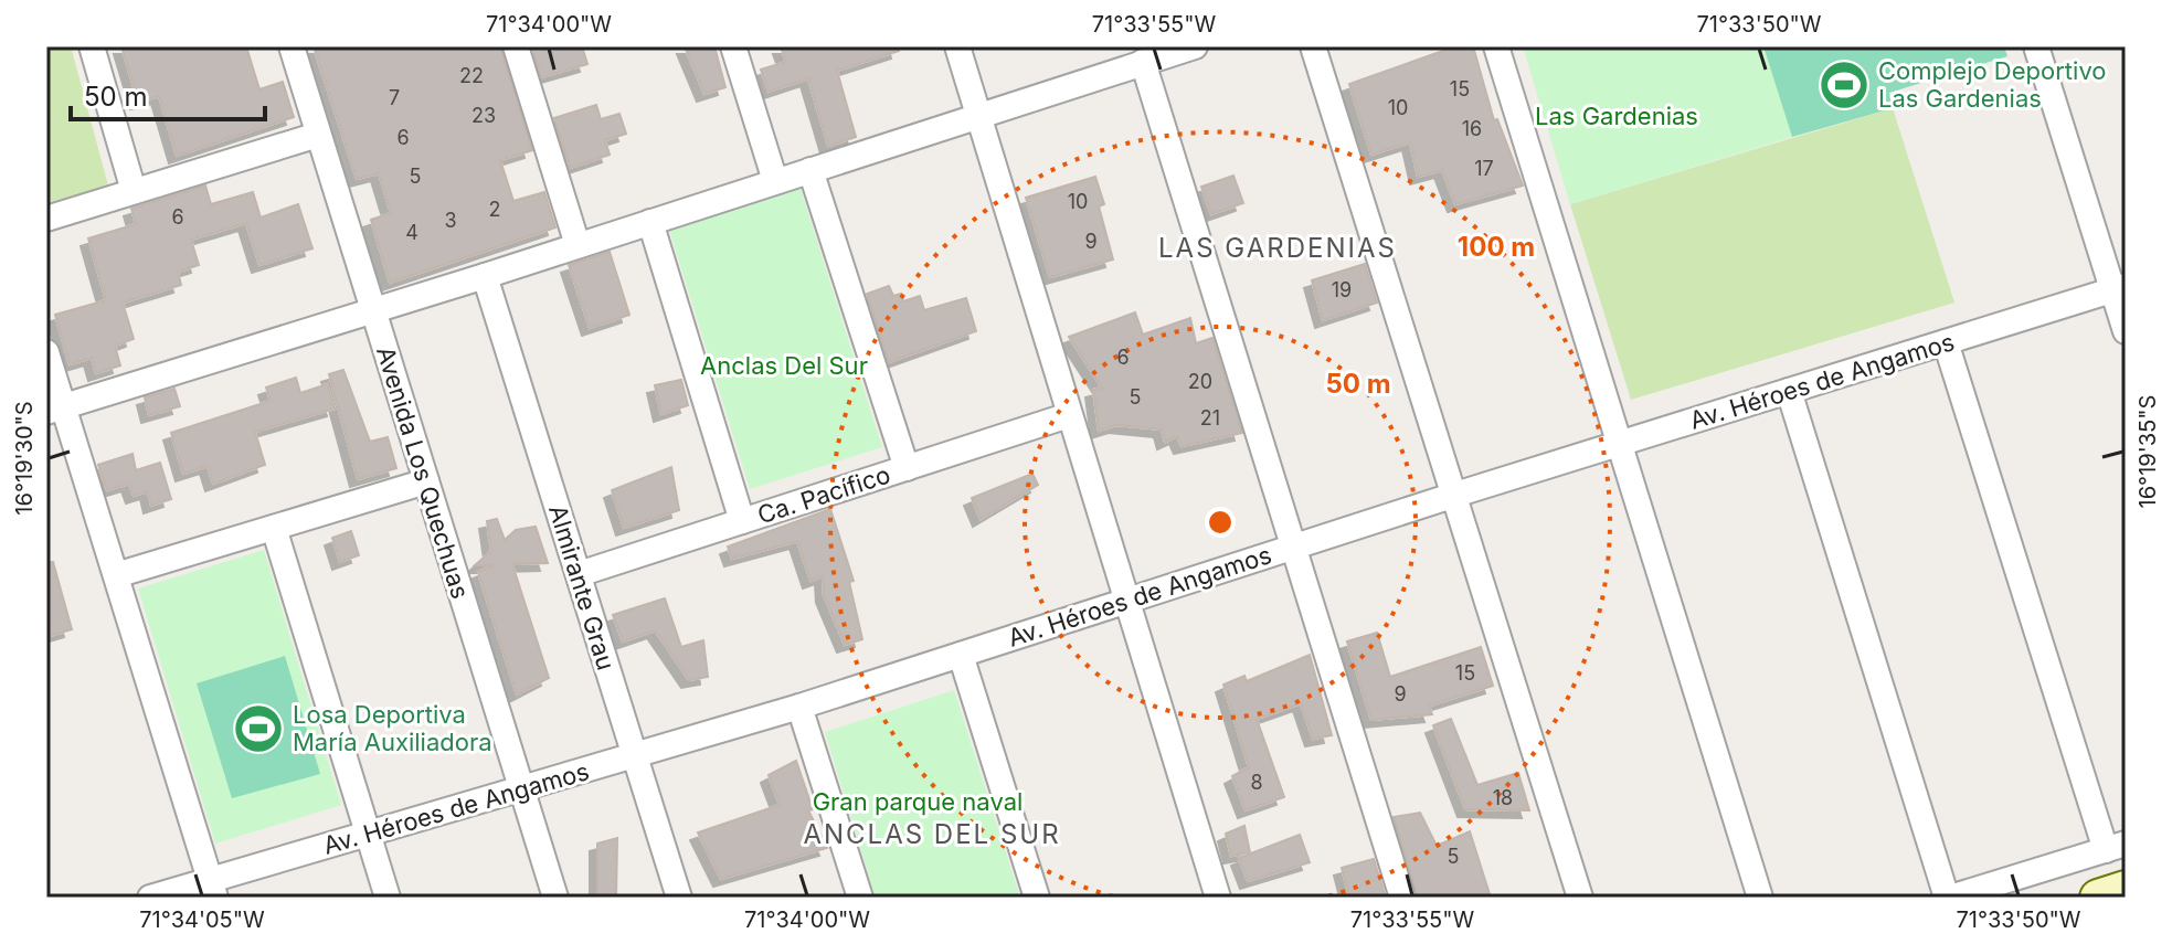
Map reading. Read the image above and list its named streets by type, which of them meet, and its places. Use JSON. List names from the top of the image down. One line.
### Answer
{"streets":{"street":["Av. Héroes de Angamos","Avenida Los Quechuas","Ca. Pacífico","Almirante Grau"]},"crossings":[["Av. Héroes de Angamos","Avenida Los Quechuas"],["Av. Héroes de Angamos","Almirante Grau"],["Ca. Pacífico","Almirante Grau"]],"districts":["LAS GARDENIAS","ANCLAS DEL SUR"],"parks":["Las Gardenias","Anclas Del Sur","Gran parque naval"],"places":{"sports":["Complejo Deportivo Las Gardenias","Losa Deportiva María Auxiliadora"]},"house_numbers":["22","15","7","10","23","16","6","17","5","10","2","6","3","4","9","19","6","20","5","21","15","9","8","18","5"],"scale_bar":"50 m","coordinates":["71°34'00\"W","71°33'55\"W","71°33'50\"W","16°19'35\"S","16°19'30\"S","71°34'05\"W"],"rings":["100 m","50 m"]}
